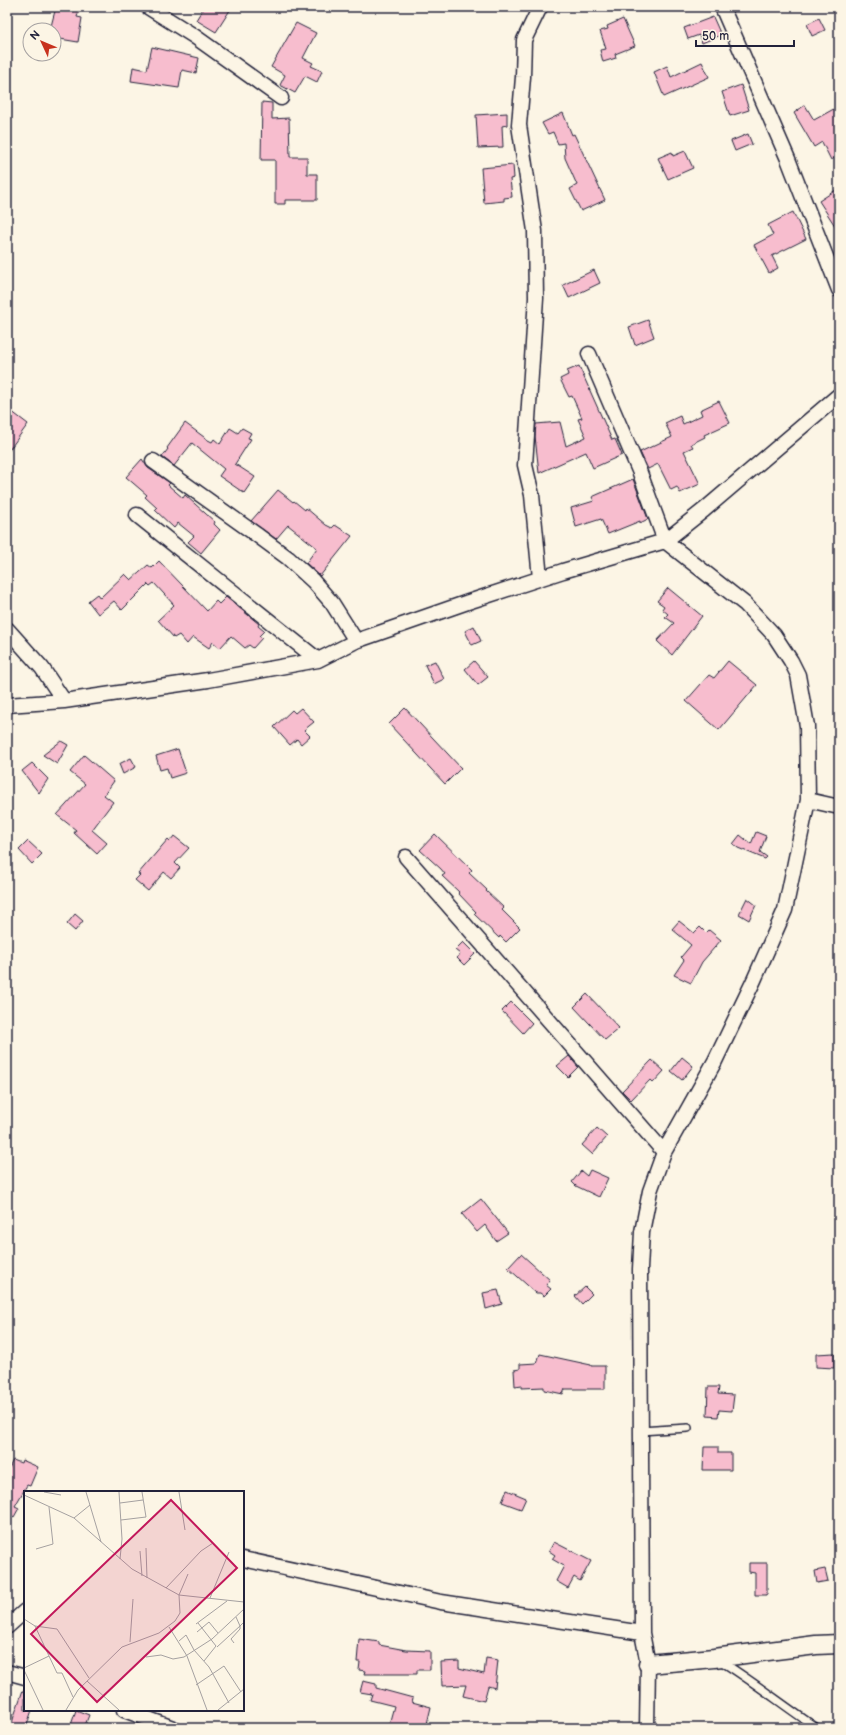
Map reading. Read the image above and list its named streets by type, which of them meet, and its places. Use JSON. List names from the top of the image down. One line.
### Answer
{"scale_bar":"50 m","north":"top left"}
